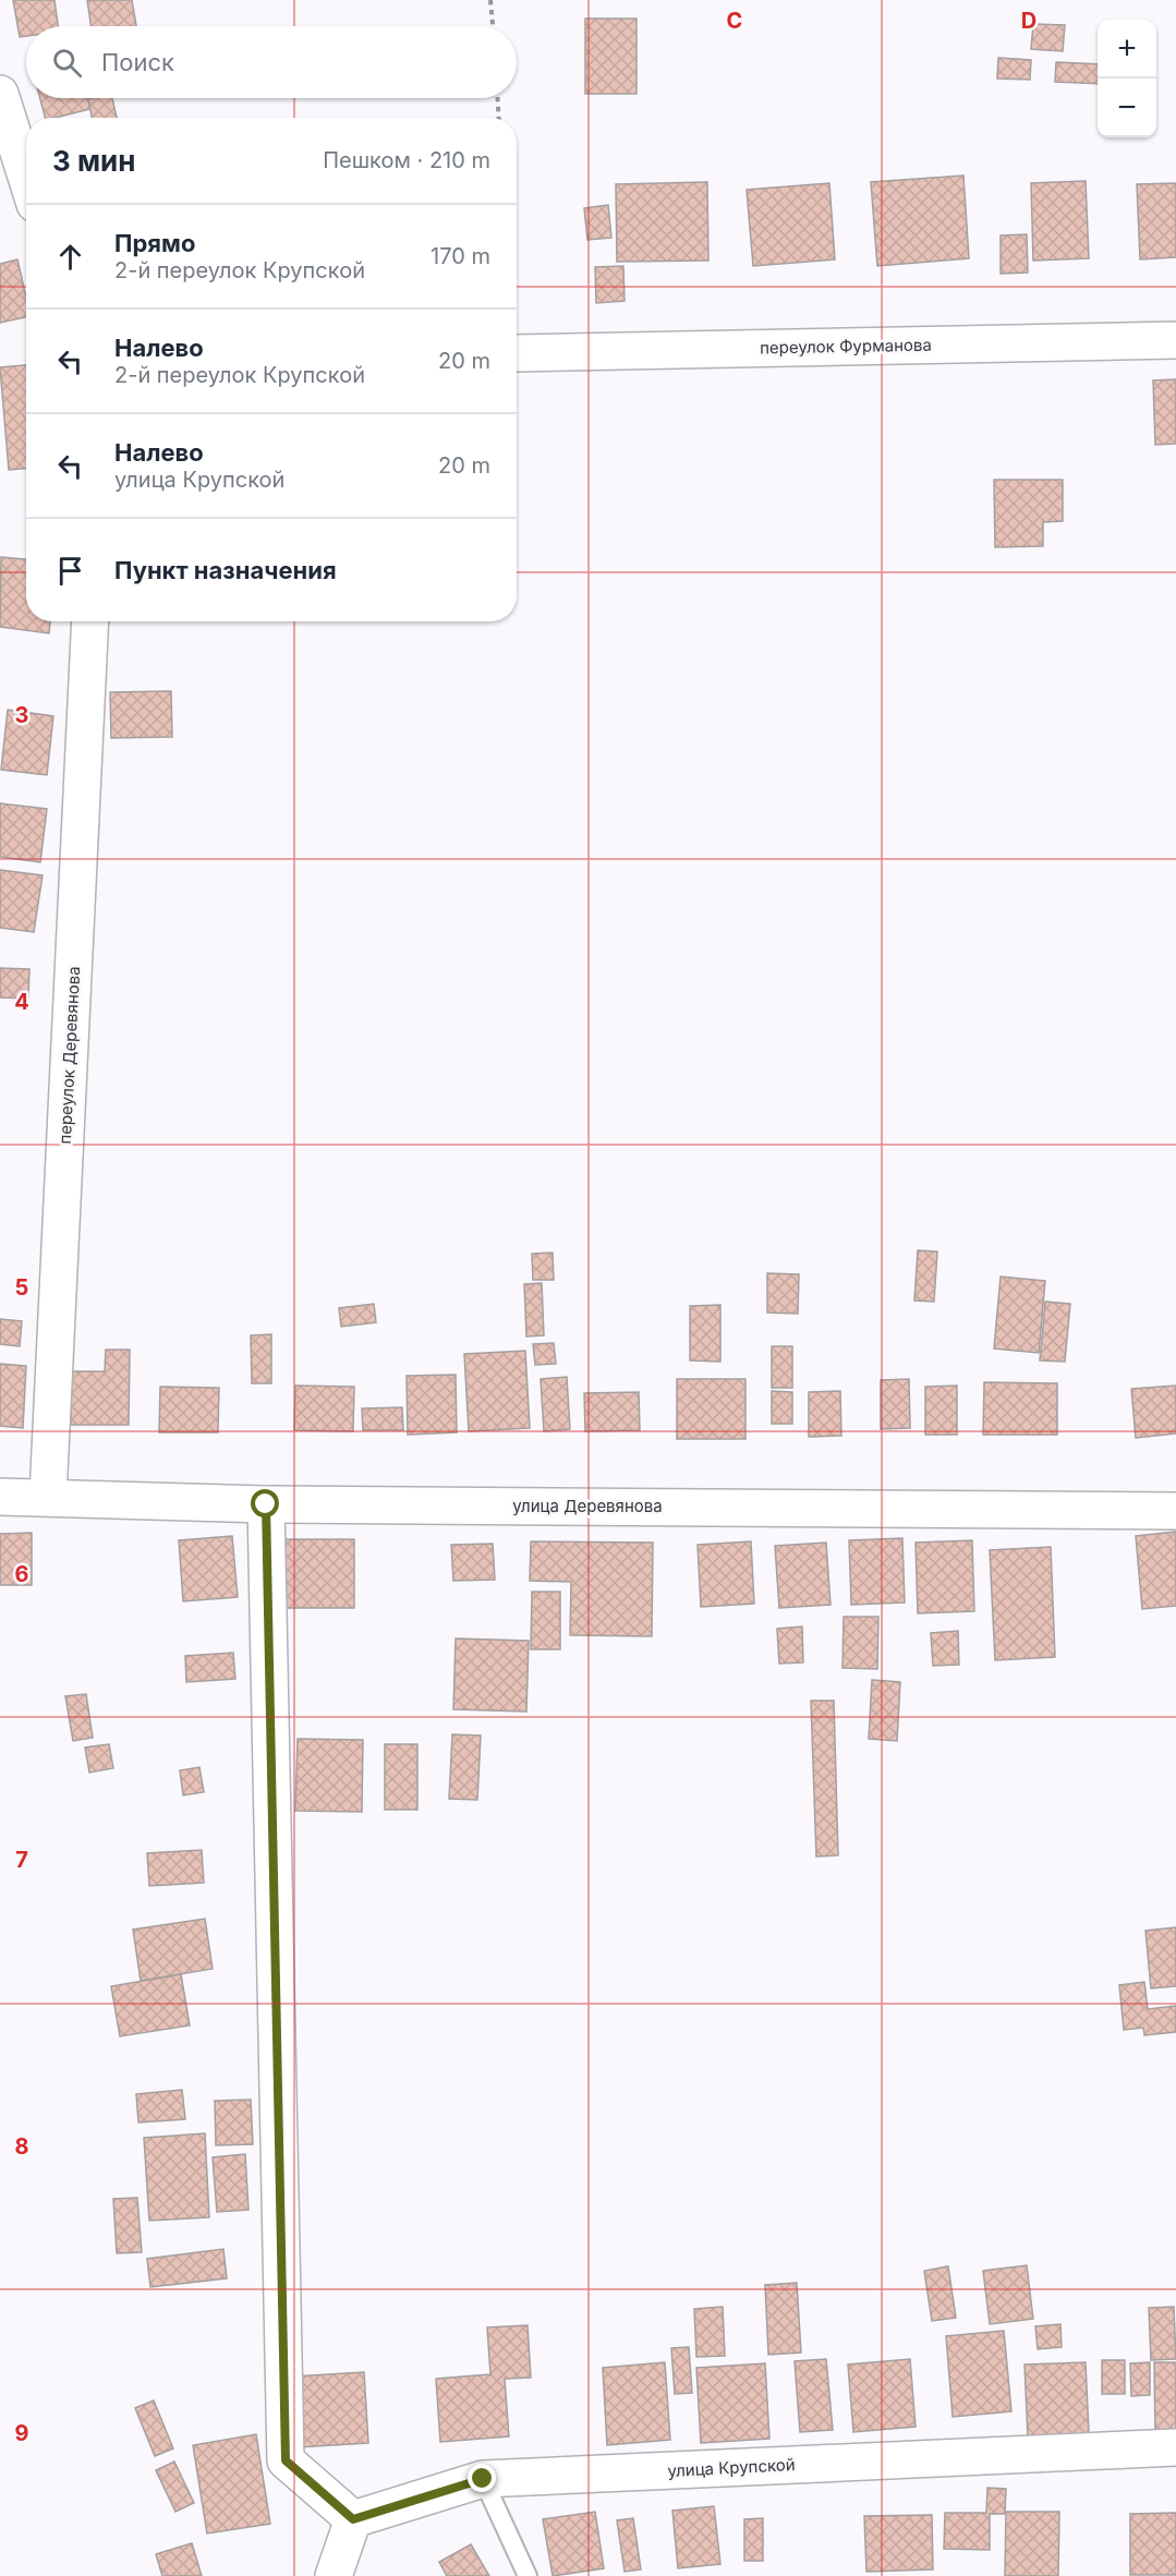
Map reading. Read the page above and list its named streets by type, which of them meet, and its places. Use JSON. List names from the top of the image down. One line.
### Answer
{"streets":{"street":["переулок Фурманова","переулок Деревянова","улица Деревянова","улица Крупской"]},"crossings":[["переулок Деревянова","улица Деревянова"]],"page":{"map_buttons":["+","−"],"search":"Поиск","heading":["3 мин","Пешком · 210 m"],"list":[["Прямо","2-й переулок Крупской","170 m"],["Налево","2-й переулок Крупской","20 m"],["Налево","улица Крупской","20 m"],"Пункт назначения"]},"grid":{"columns":["C","D"],"rows":["3","4","5","6","7","8","9"]}}
